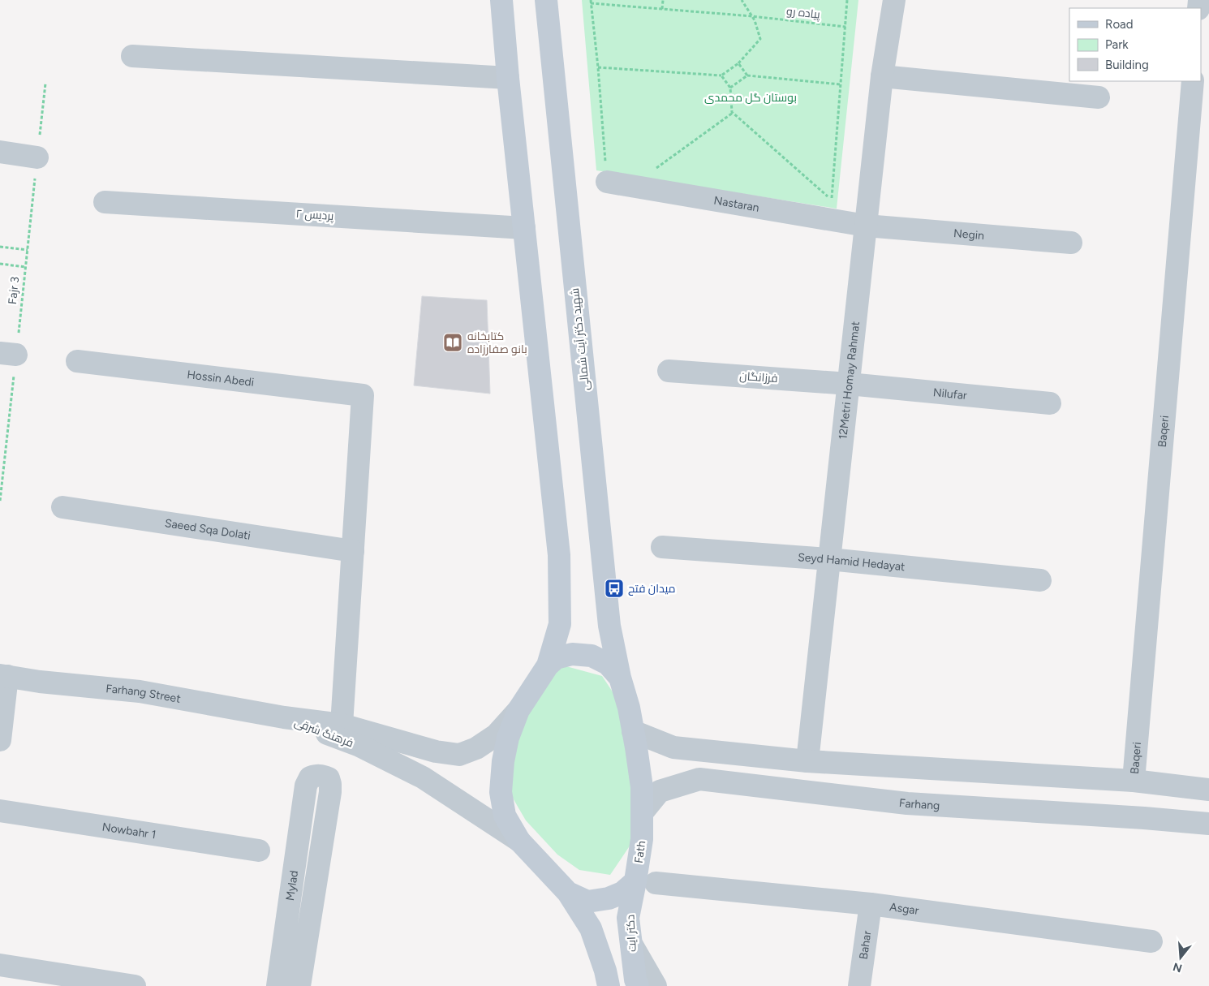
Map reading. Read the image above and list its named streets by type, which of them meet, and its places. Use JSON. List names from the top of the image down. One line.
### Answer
{"streets":{"main road":["شهید دکتر آیت شمالی","Fath","دکتر ایت"],"street":["Nastaran","پردیس ۲","Negin","فرزانگان","Hossin Abedi","12Metri Homay Rahmat","Nilufar","Baqeri","Saeed Sqa Dolati","Seyd Hamid Hedayat","Farhang Street","فرهنگ شرقی","Farhang","Nowbahr 1","Mylad","Asgar","Bahar"],"path":["پیاده رو","Fajr 3"]},"crossings":[["Nastaran","Negin"],["Nastaran","12Metri Homay Rahmat"],["Negin","12Metri Homay Rahmat"],["شهید دکتر آیت شمالی","Fath"],["فرزانگان","12Metri Homay Rahmat"],["فرزانگان","Nilufar"],["Hossin Abedi","Saeed Sqa Dolati"],["12Metri Homay Rahmat","Nilufar"],["12Metri Homay Rahmat","Seyd Hamid Hedayat"],["Farhang Street","فرهنگ شرقی"],["فرهنگ شرقی","Fath"],["Farhang","Fath"],["Fath","Asgar"],["Fath","دکتر ایت"],["Asgar","دکتر ایت"],["Asgar","Bahar"]],"parks":["بوستان گل محمدی"],"places":{"library":["کتابخانه بانو صفارزاده"],"bus stop":["میدان فتح"]},"legend":["Road","Park","Building"],"north":"bottom"}
